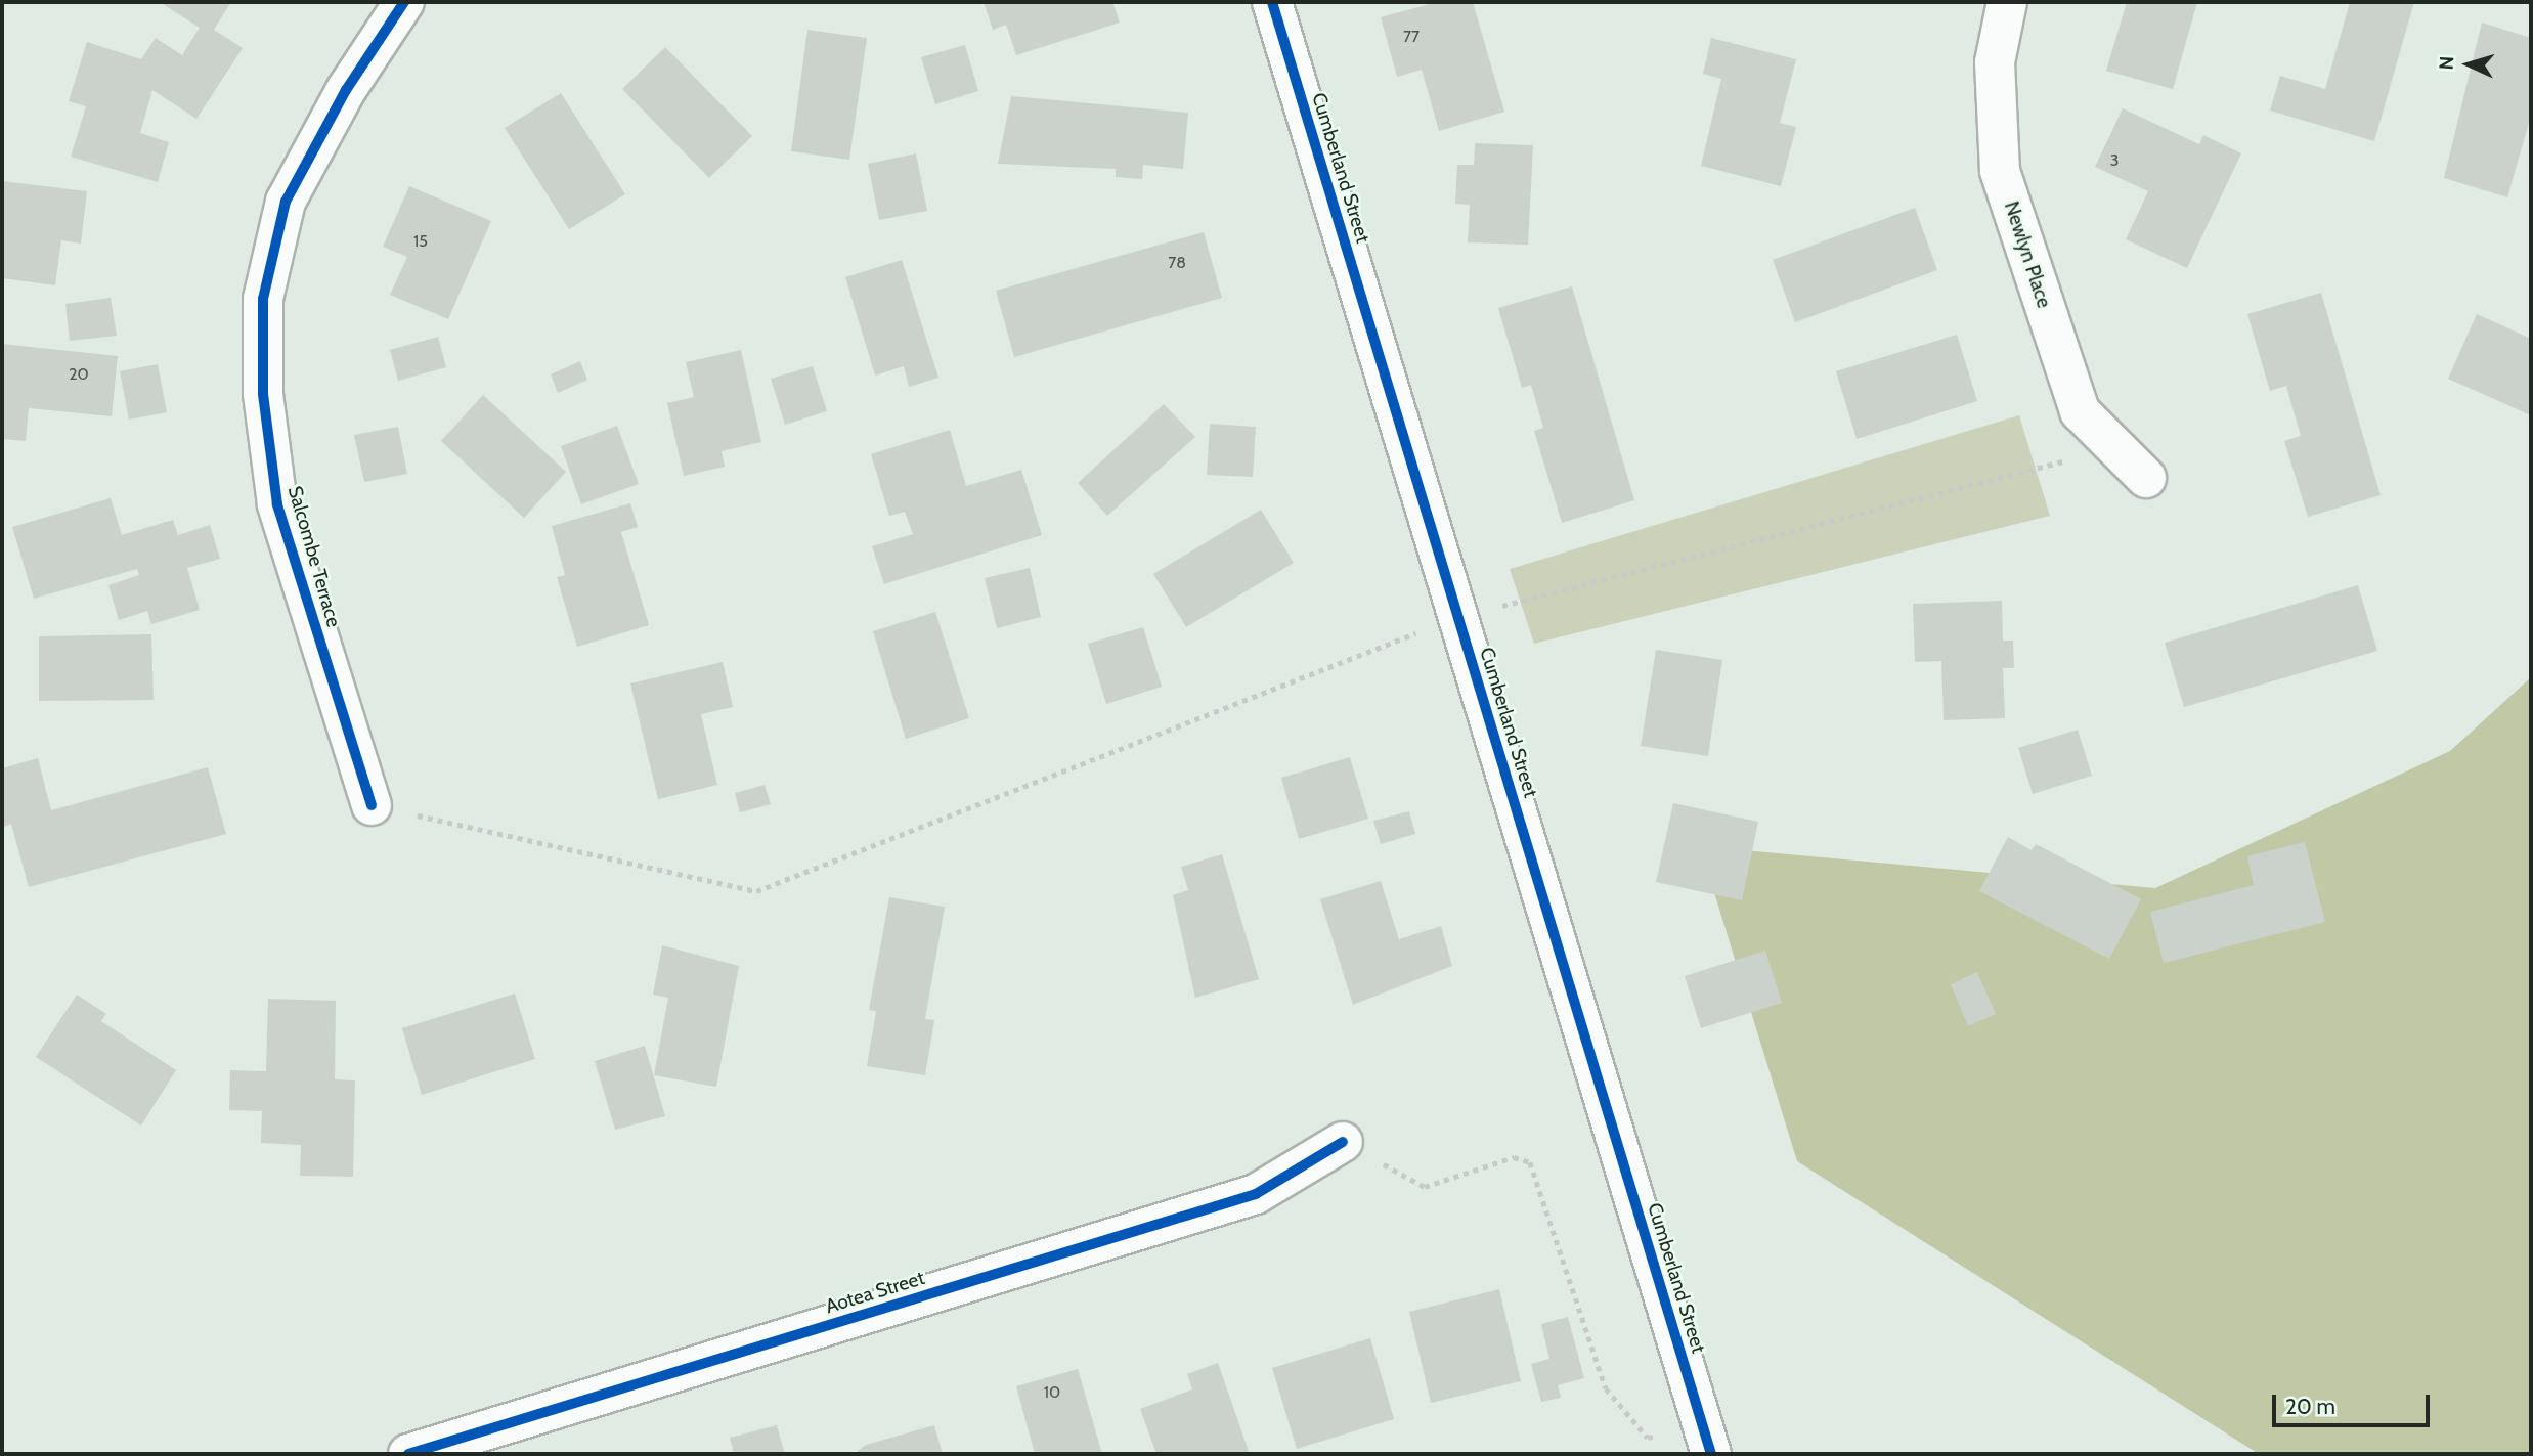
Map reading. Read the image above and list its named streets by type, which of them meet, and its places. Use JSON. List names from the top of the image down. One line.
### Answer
{"streets":{"street":["Cumberland Street","Newlyn Place","Salcombe Terrace","Aotea Street"]},"house_numbers":["77","3","15","78","20","10"],"scale_bar":"20 m","north":"left"}
